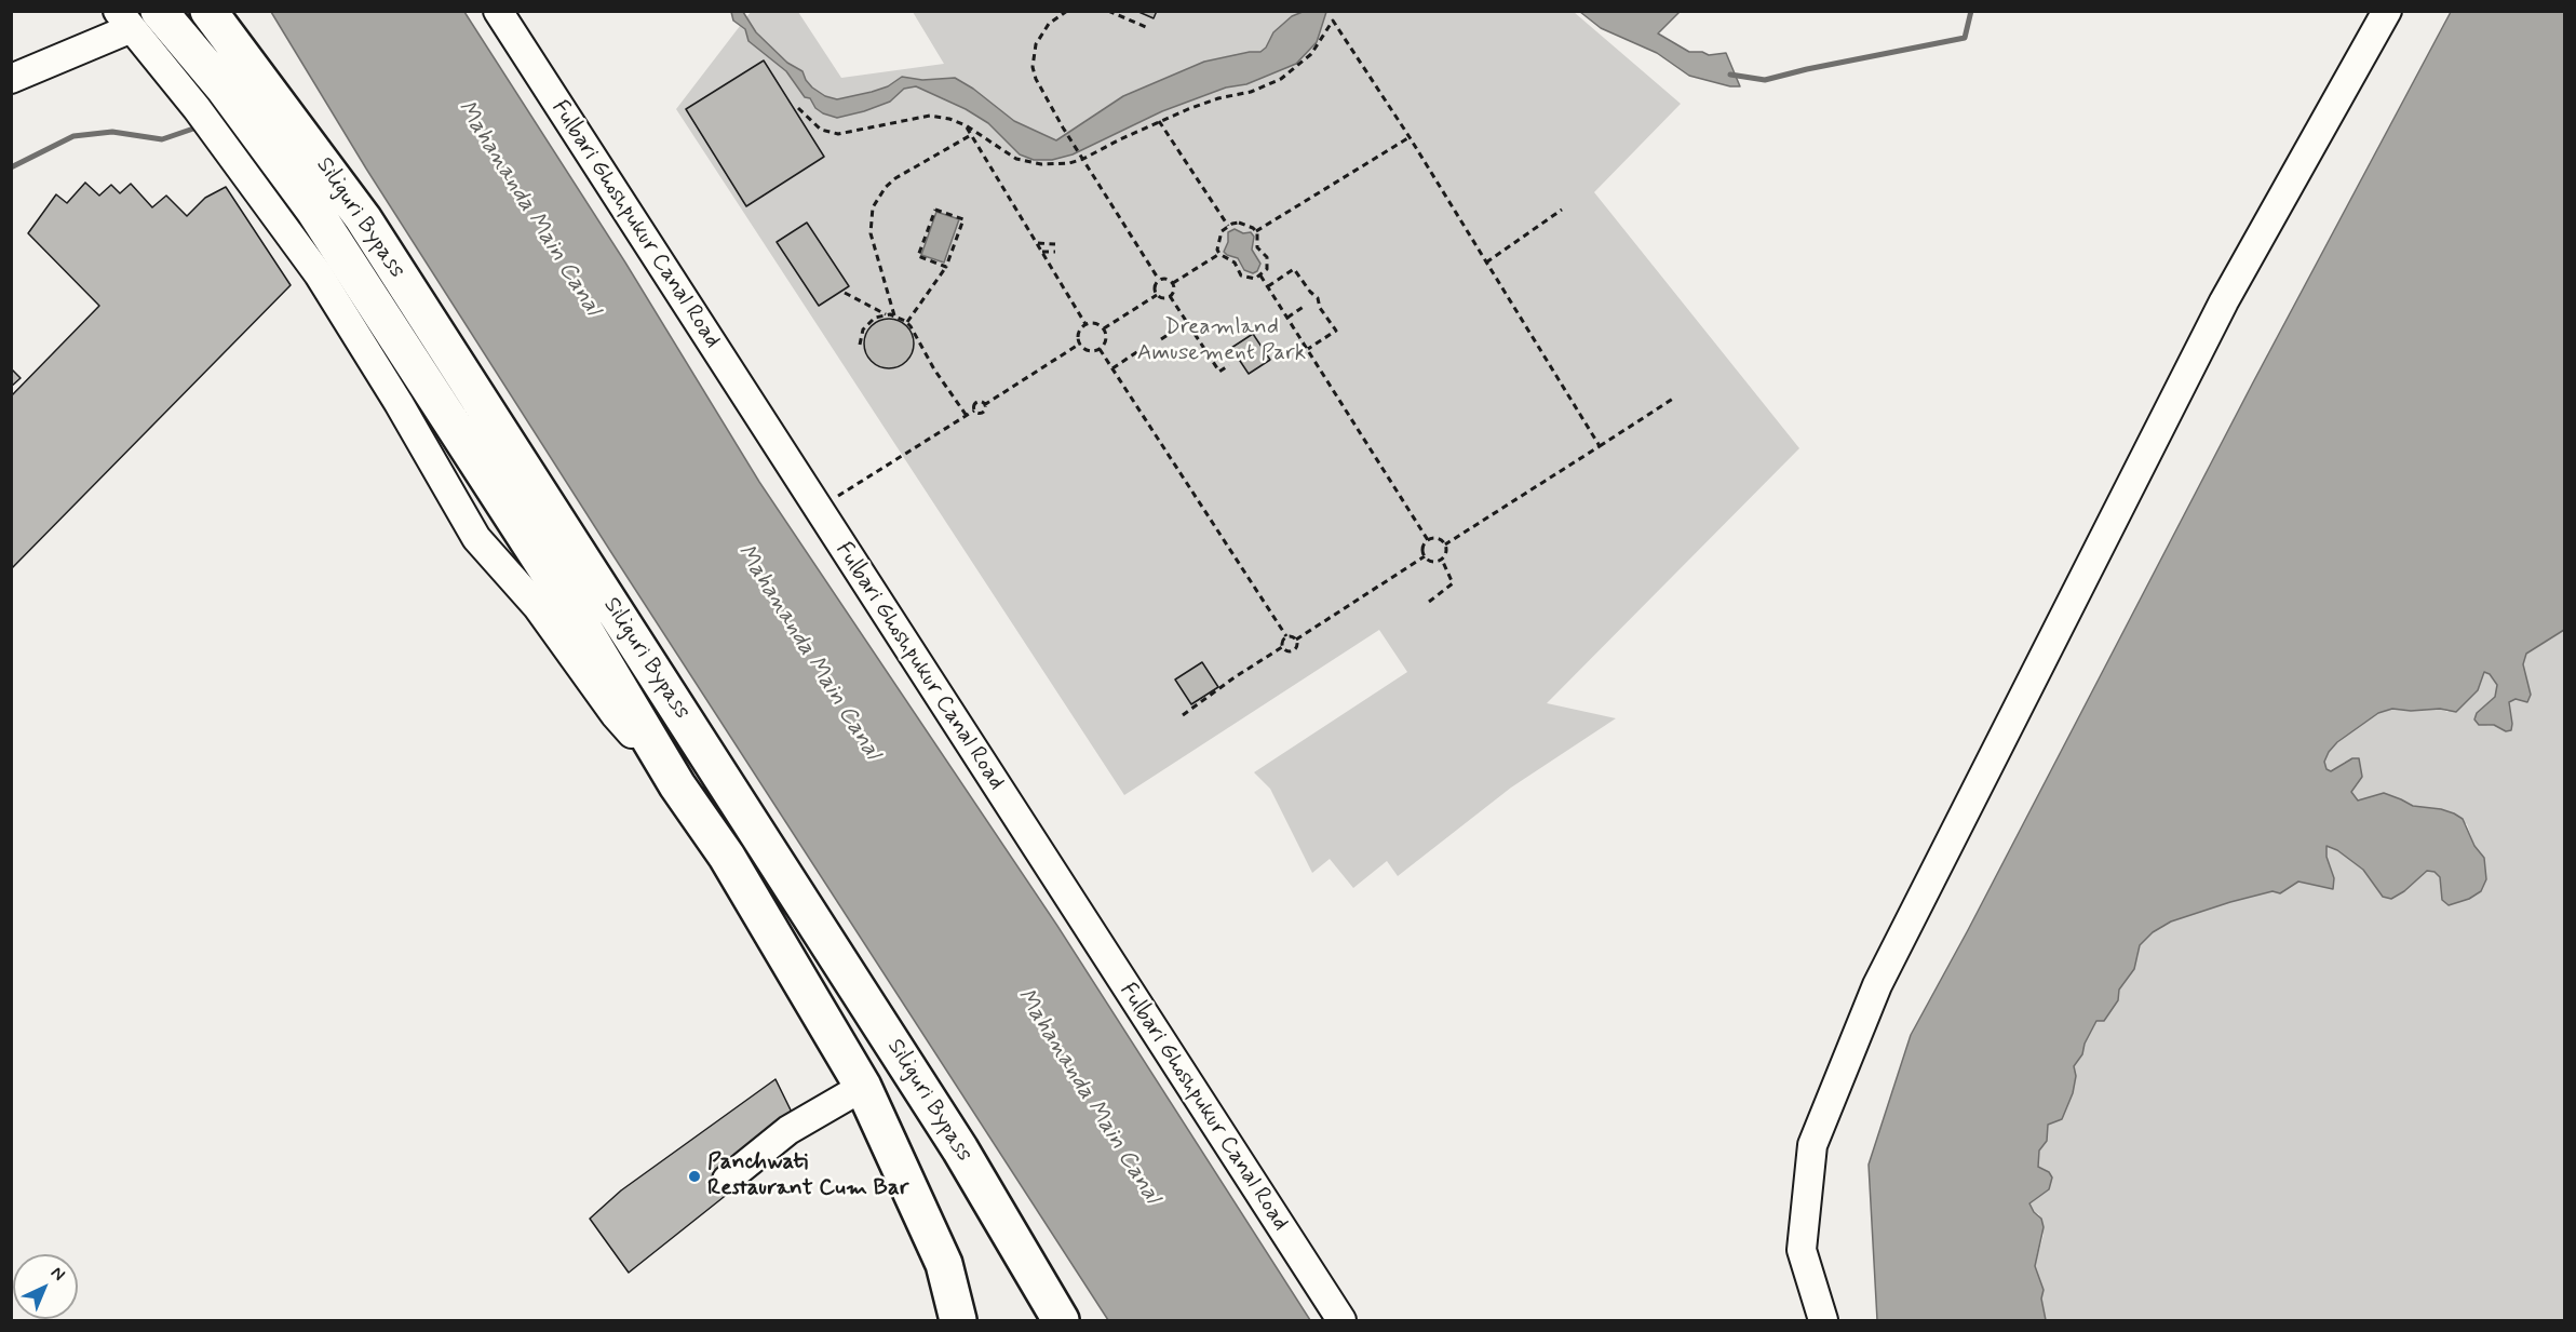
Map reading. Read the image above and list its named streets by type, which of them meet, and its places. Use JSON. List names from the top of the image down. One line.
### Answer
{"streets":{"highway":["Siliguri Bypass"],"street":["Fulbari Ghoshpukur Canal Road"]},"water":["Mahananda Main Canal"],"parks":["Dreamland Amusement Park"],"places":["Panchwati Restaurant Cum Bar"],"north":"top right"}
